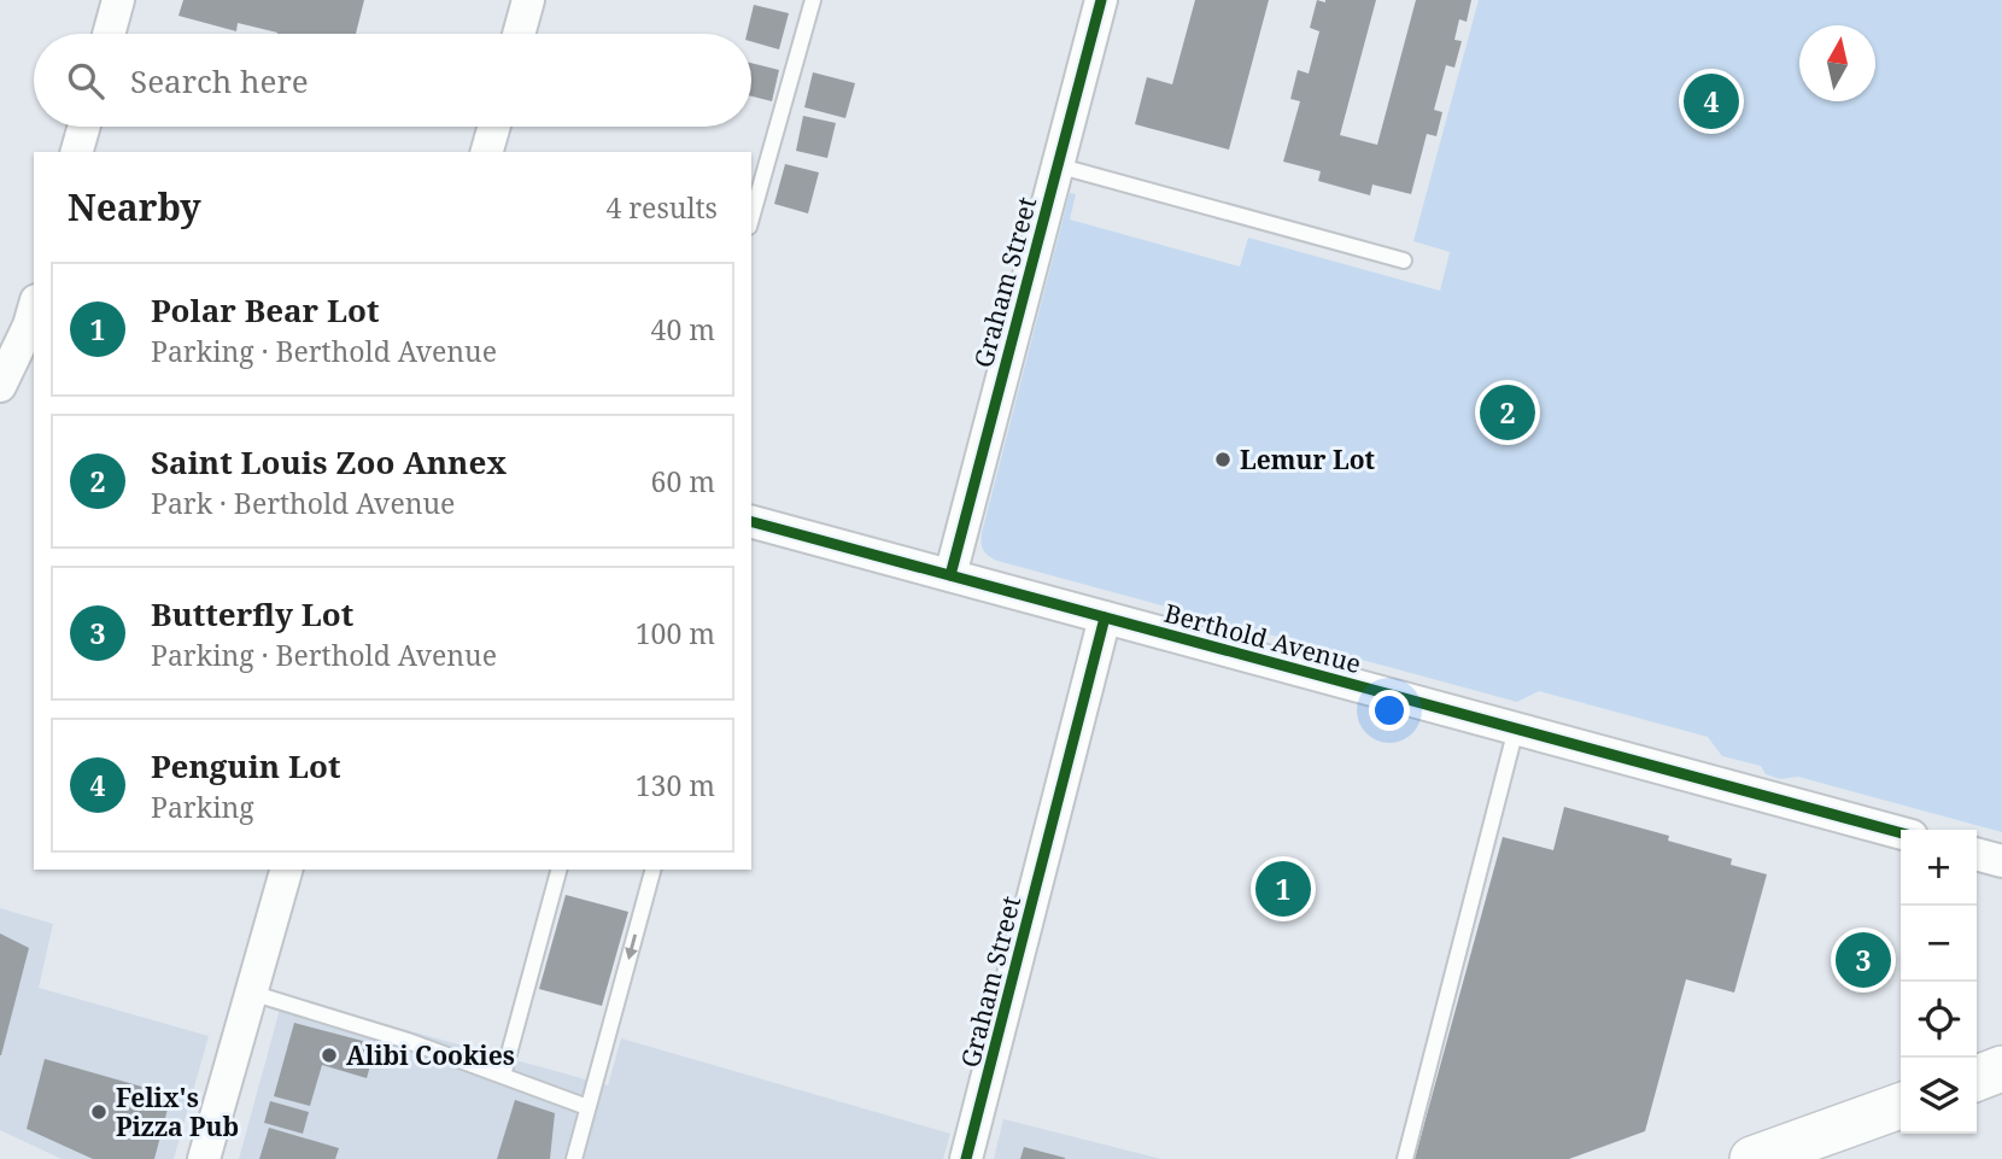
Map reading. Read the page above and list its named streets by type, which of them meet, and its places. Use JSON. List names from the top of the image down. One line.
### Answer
{"streets":{"street":["Graham Street","Berthold Avenue"]},"crossings":[["Graham Street","Berthold Avenue"]],"places":["Lemur Lot","Alibi Cookies","Felix's Pizza Pub"],"north":"top","page":{"search":"Search here","pins":["4","2","1","3"],"heading":["Nearby","4 results"],"list":[{"mark":"1","name":"Polar Bear Lot","note":"Parking · Berthold Avenue","value":"40 m"},{"mark":"2","name":"Saint Louis Zoo Annex","note":"Park · Berthold Avenue","value":"60 m"},{"mark":"3","name":"Butterfly Lot","note":"Parking · Berthold Avenue","value":"100 m"},{"mark":"4","name":"Penguin Lot","note":"Parking","value":"130 m"}],"map_buttons":["+","−"]}}
